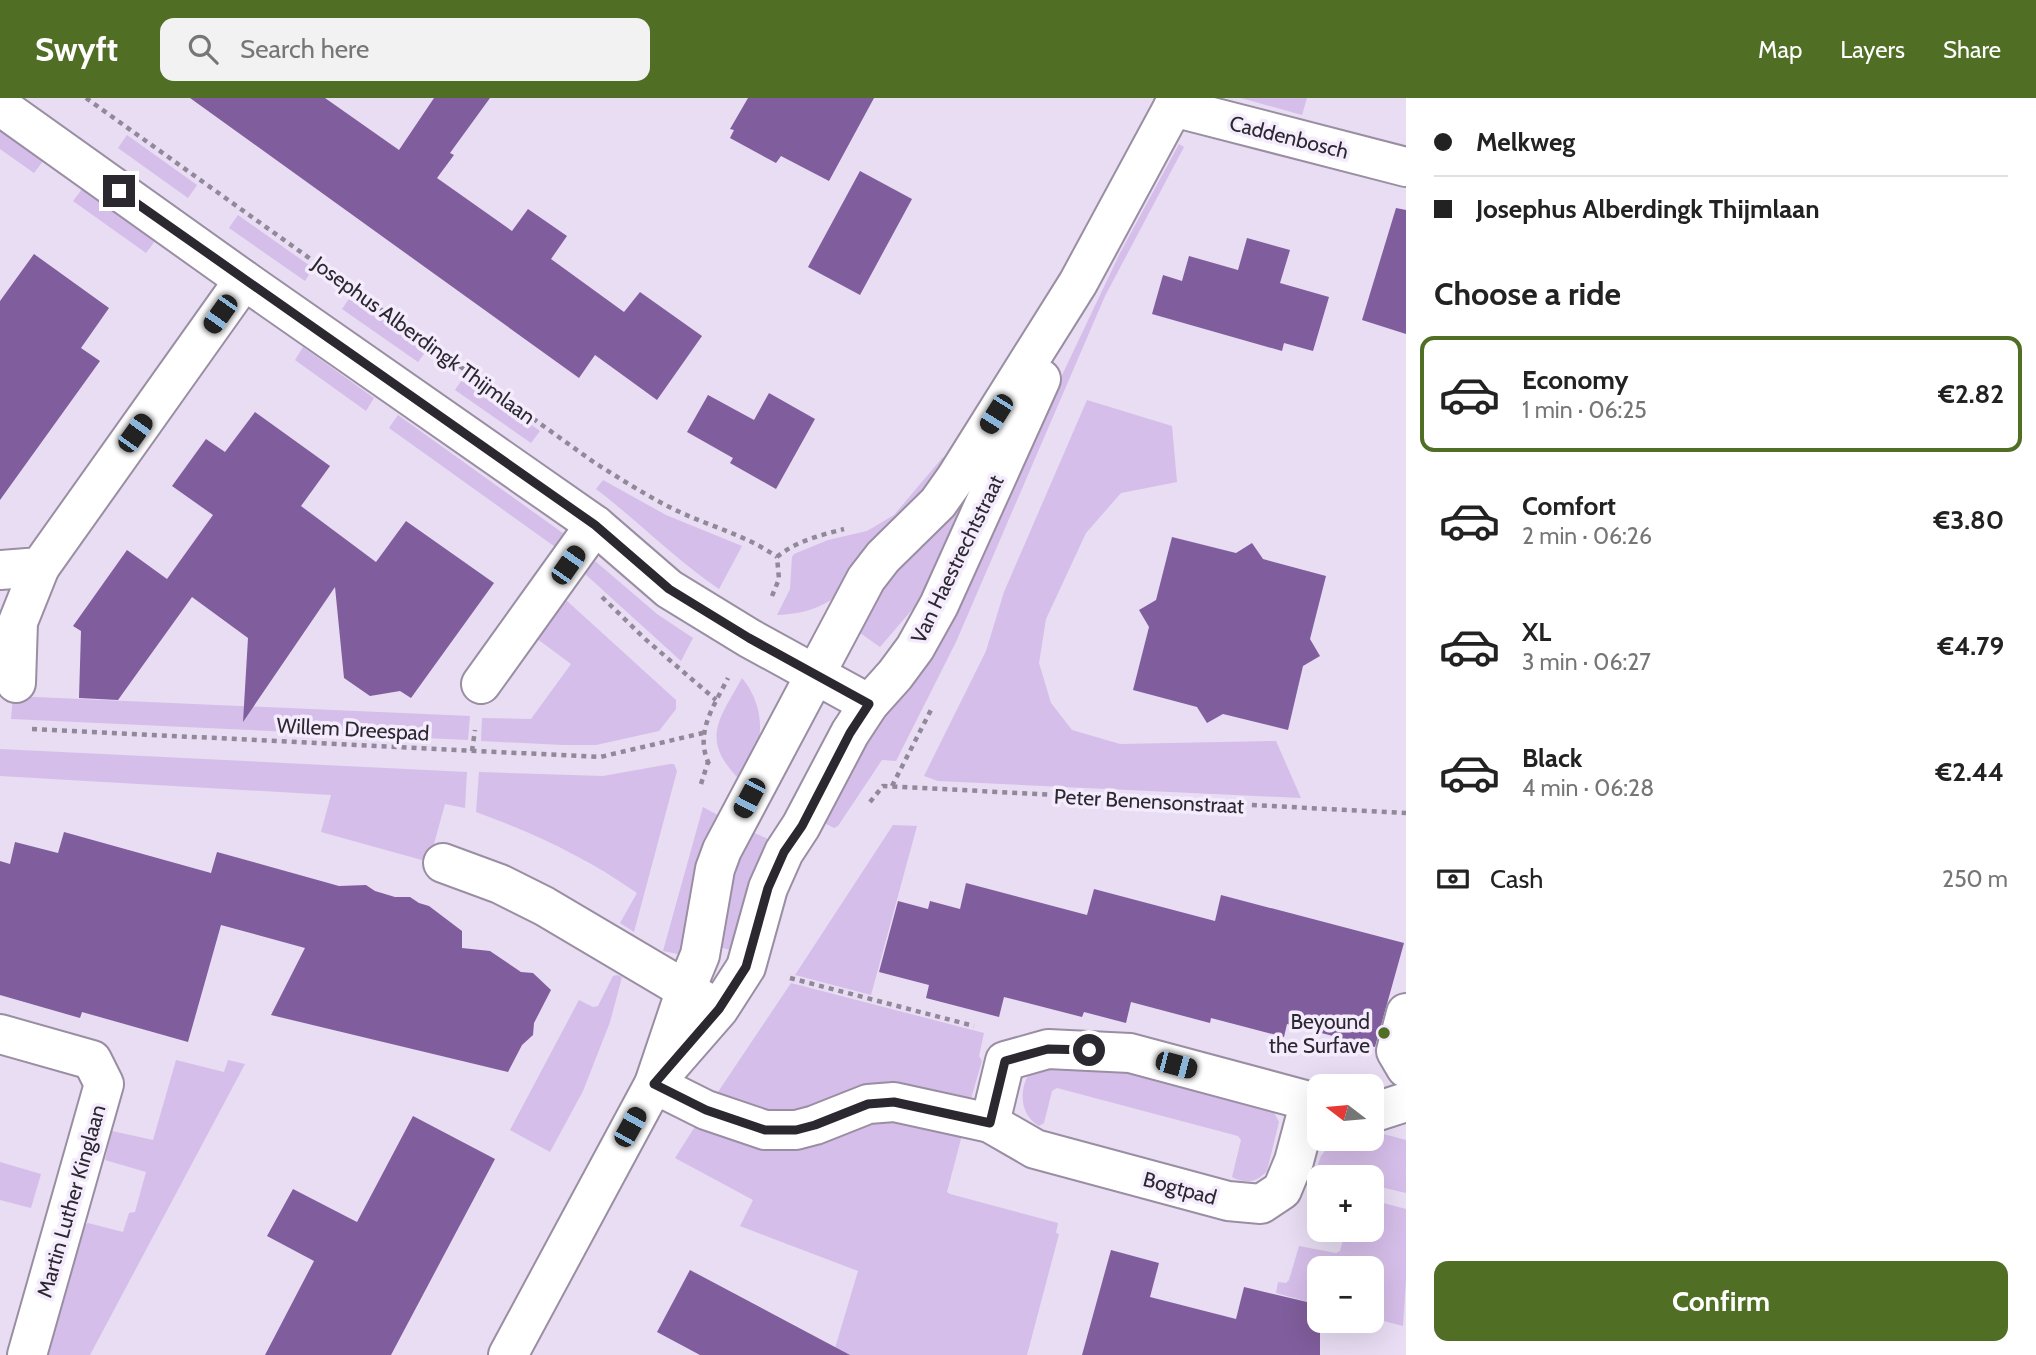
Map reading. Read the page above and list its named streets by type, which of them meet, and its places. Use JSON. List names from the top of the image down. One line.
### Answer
{"streets":{"street":["Caddenbosch","Van Haestrechtstraat","Bogtpad","Martin Luther Kinglaan"],"path":["Josephus Alberdingk Thijmlaan","Willem Dreespad","Peter Benensonstraat"]},"crossings":[["Caddenbosch","Van Haestrechtstraat"],["Van Haestrechtstraat","Bogtpad"]],"places":["Beyound the Surfave"],"north":"left","page":{"header":"Swyft","search":"Search here","nav":["Map","Layers","Share"],"banner":["Melkweg","Josephus Alberdingk Thijmlaan"],"heading":"Choose a ride","list":[{"name":"Economy","note":"1 min · 06:25","value":"€2.82"},{"name":"Comfort","note":"2 min · 06:26","value":"€3.80"},{"name":"XL","note":"3 min · 06:27","value":"€4.79"},{"name":"Black","note":"4 min · 06:28","value":"€2.44"}],"pay":["Cash","250 m"],"map_buttons":["+","−"],"buttons":"Confirm"}}
